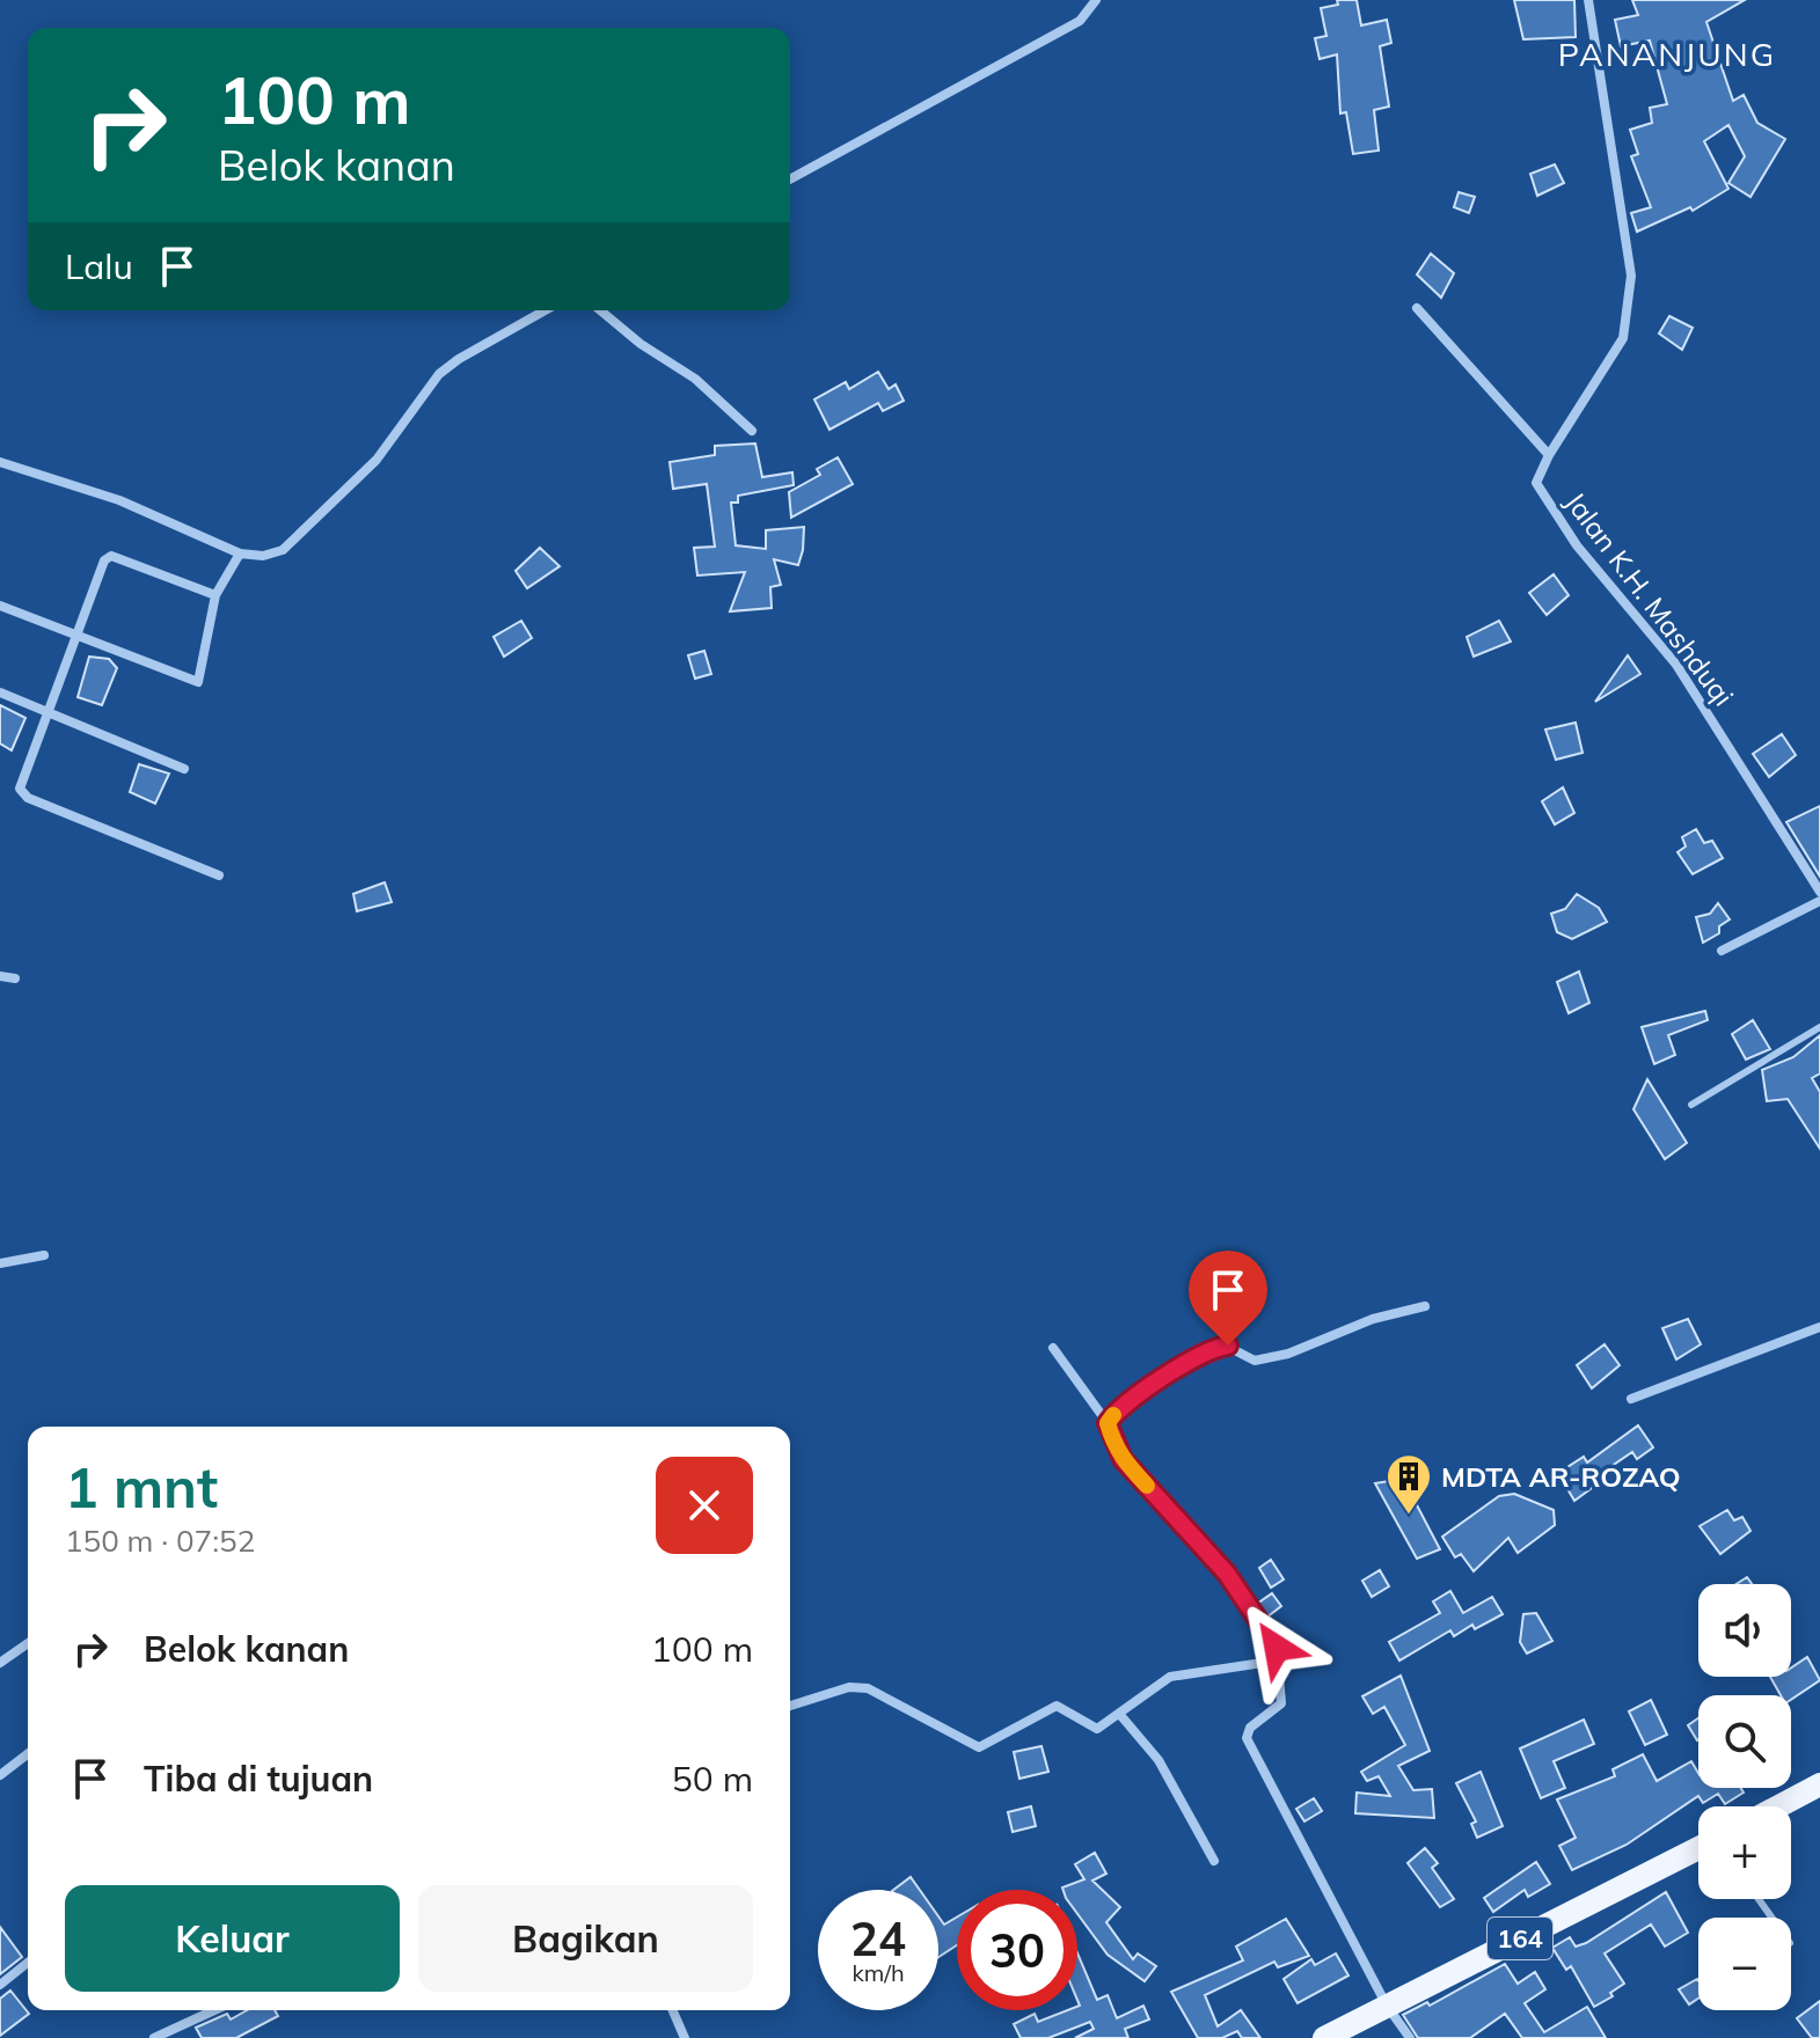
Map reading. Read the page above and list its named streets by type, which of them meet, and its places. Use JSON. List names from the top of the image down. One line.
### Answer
{"streets":{"main road":["164"],"street":["Jalan K.H. Mashduqi"]},"districts":["PANANJUNG"],"places":{"building":["MDTA AR-ROZAQ"]},"page":{"turn":["100 m","Belok kanan"],"then":"Lalu","heading":["1 mnt","150 m · 07:52"],"map_buttons":["+","−"],"list":[{"name":"Belok kanan","value":"100 m"},{"name":"Tiba di tujuan","value":"50 m"}],"buttons":["Keluar","Bagikan"],"speed":"24 km/h","limit":"30"}}
